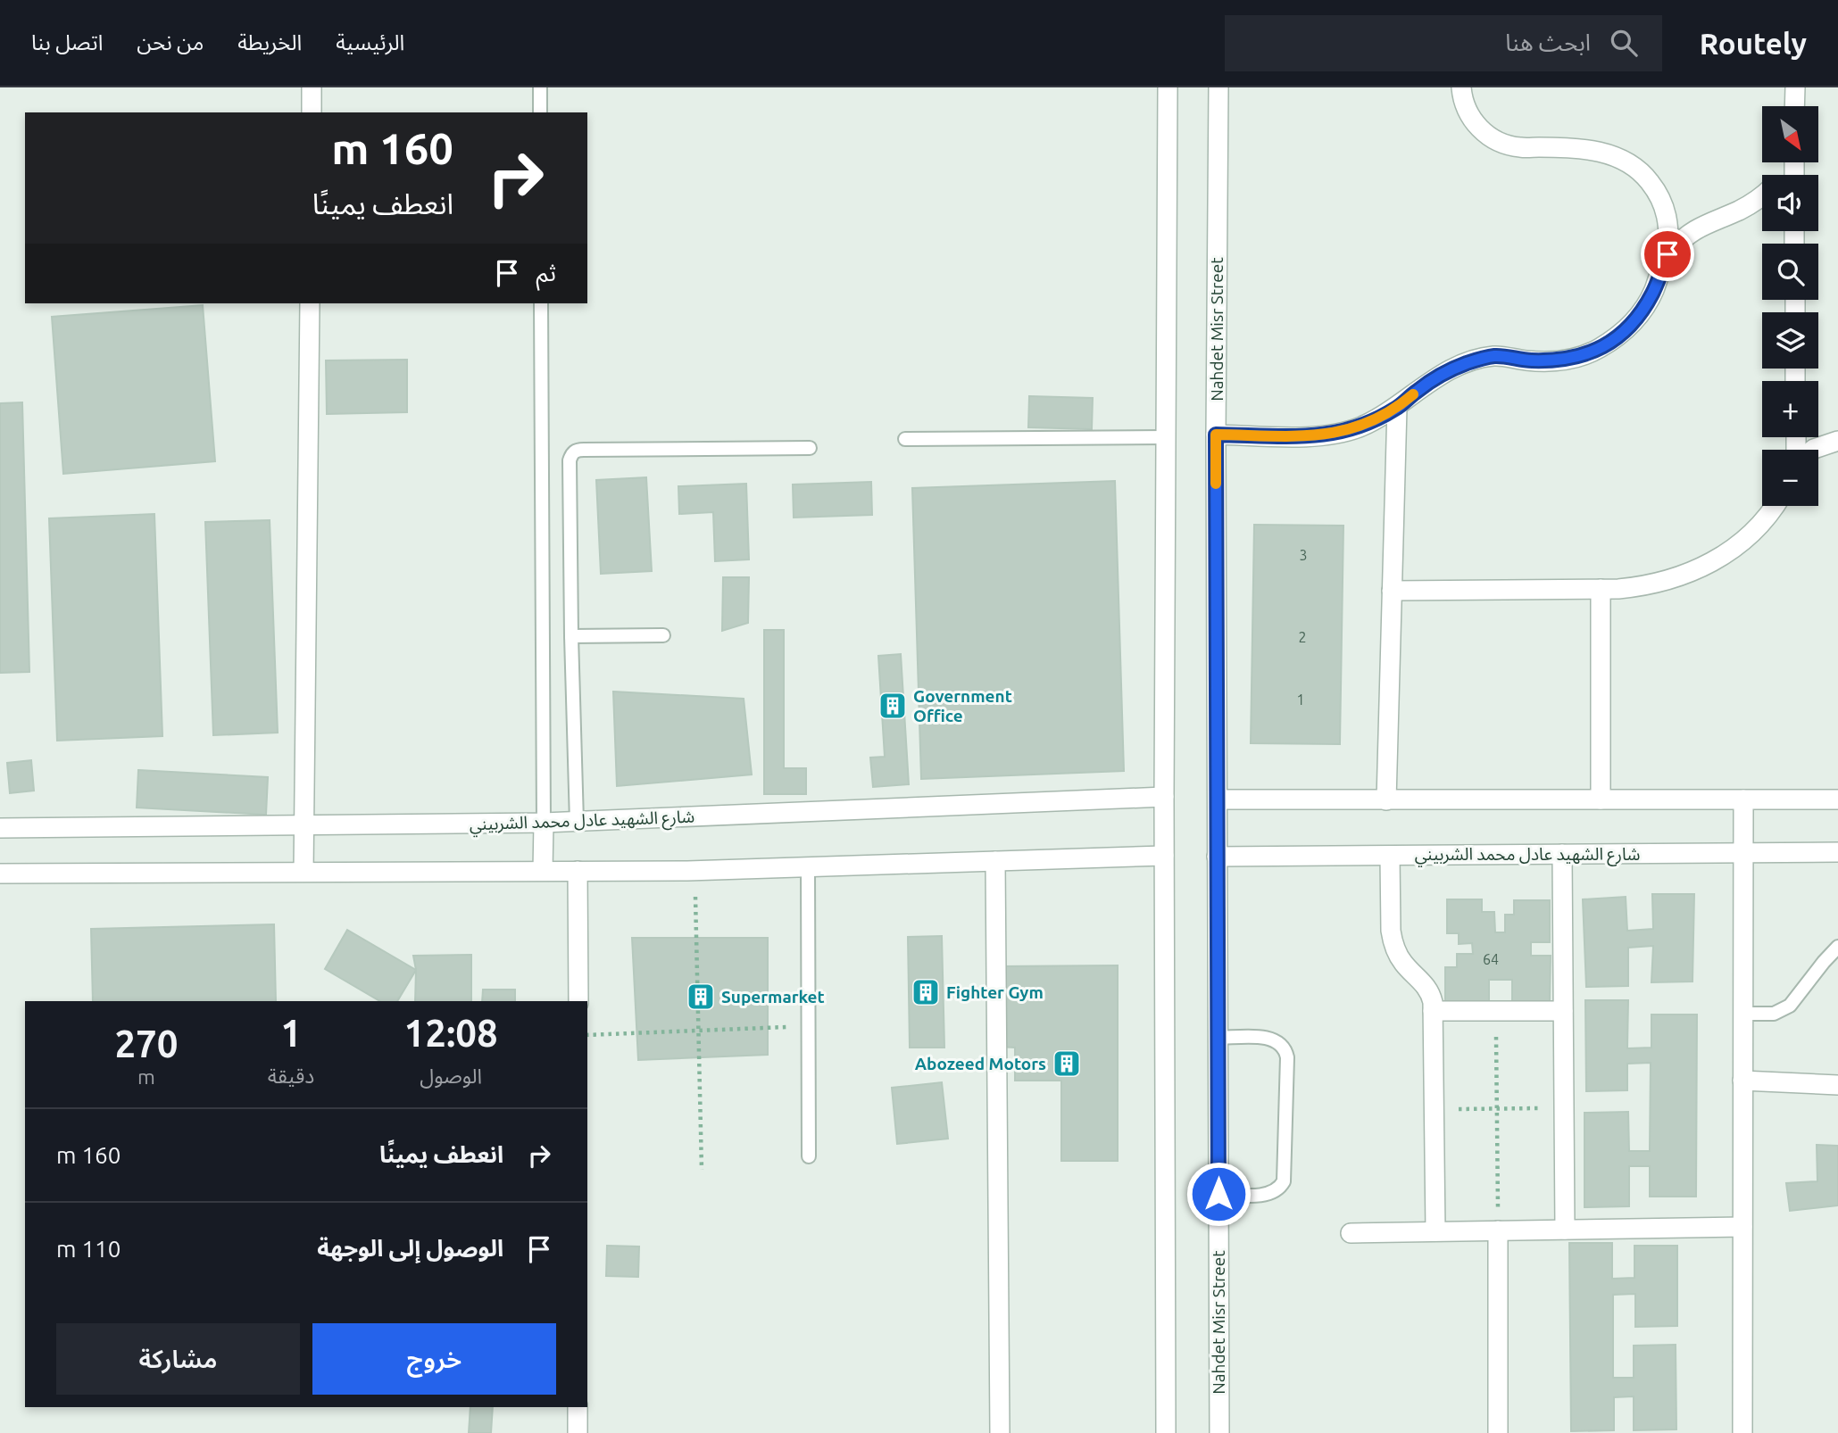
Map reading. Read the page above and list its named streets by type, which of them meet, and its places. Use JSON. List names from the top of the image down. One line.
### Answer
{"streets":{"street":["Nahdet Misr Street","شارع الشهيد عادل محمد الشربيني"]},"crossings":[["Nahdet Misr Street","شارع الشهيد عادل محمد الشربيني"]],"places":{"building":["Government Office","Fighter Gym","Supermarket","Abozeed Motors"]},"house_numbers":["3","2","1","64"],"north":"bottom right","page":{"header":"Routely","search":"ابحث هنا","nav":["الرئيسية","الخريطة","من نحن","اتصل بنا"],"map_buttons":["+","−"],"turn":["160 m","انعطف يمينًا"],"then":"ثم","eta":["12:08","الوصول","1","دقيقة","270","m"],"list":[{"name":"انعطف يمينًا","value":"160 m"},{"name":"الوصول إلى الوجهة","value":"110 m"}],"buttons":["خروج","مشاركة"]}}
